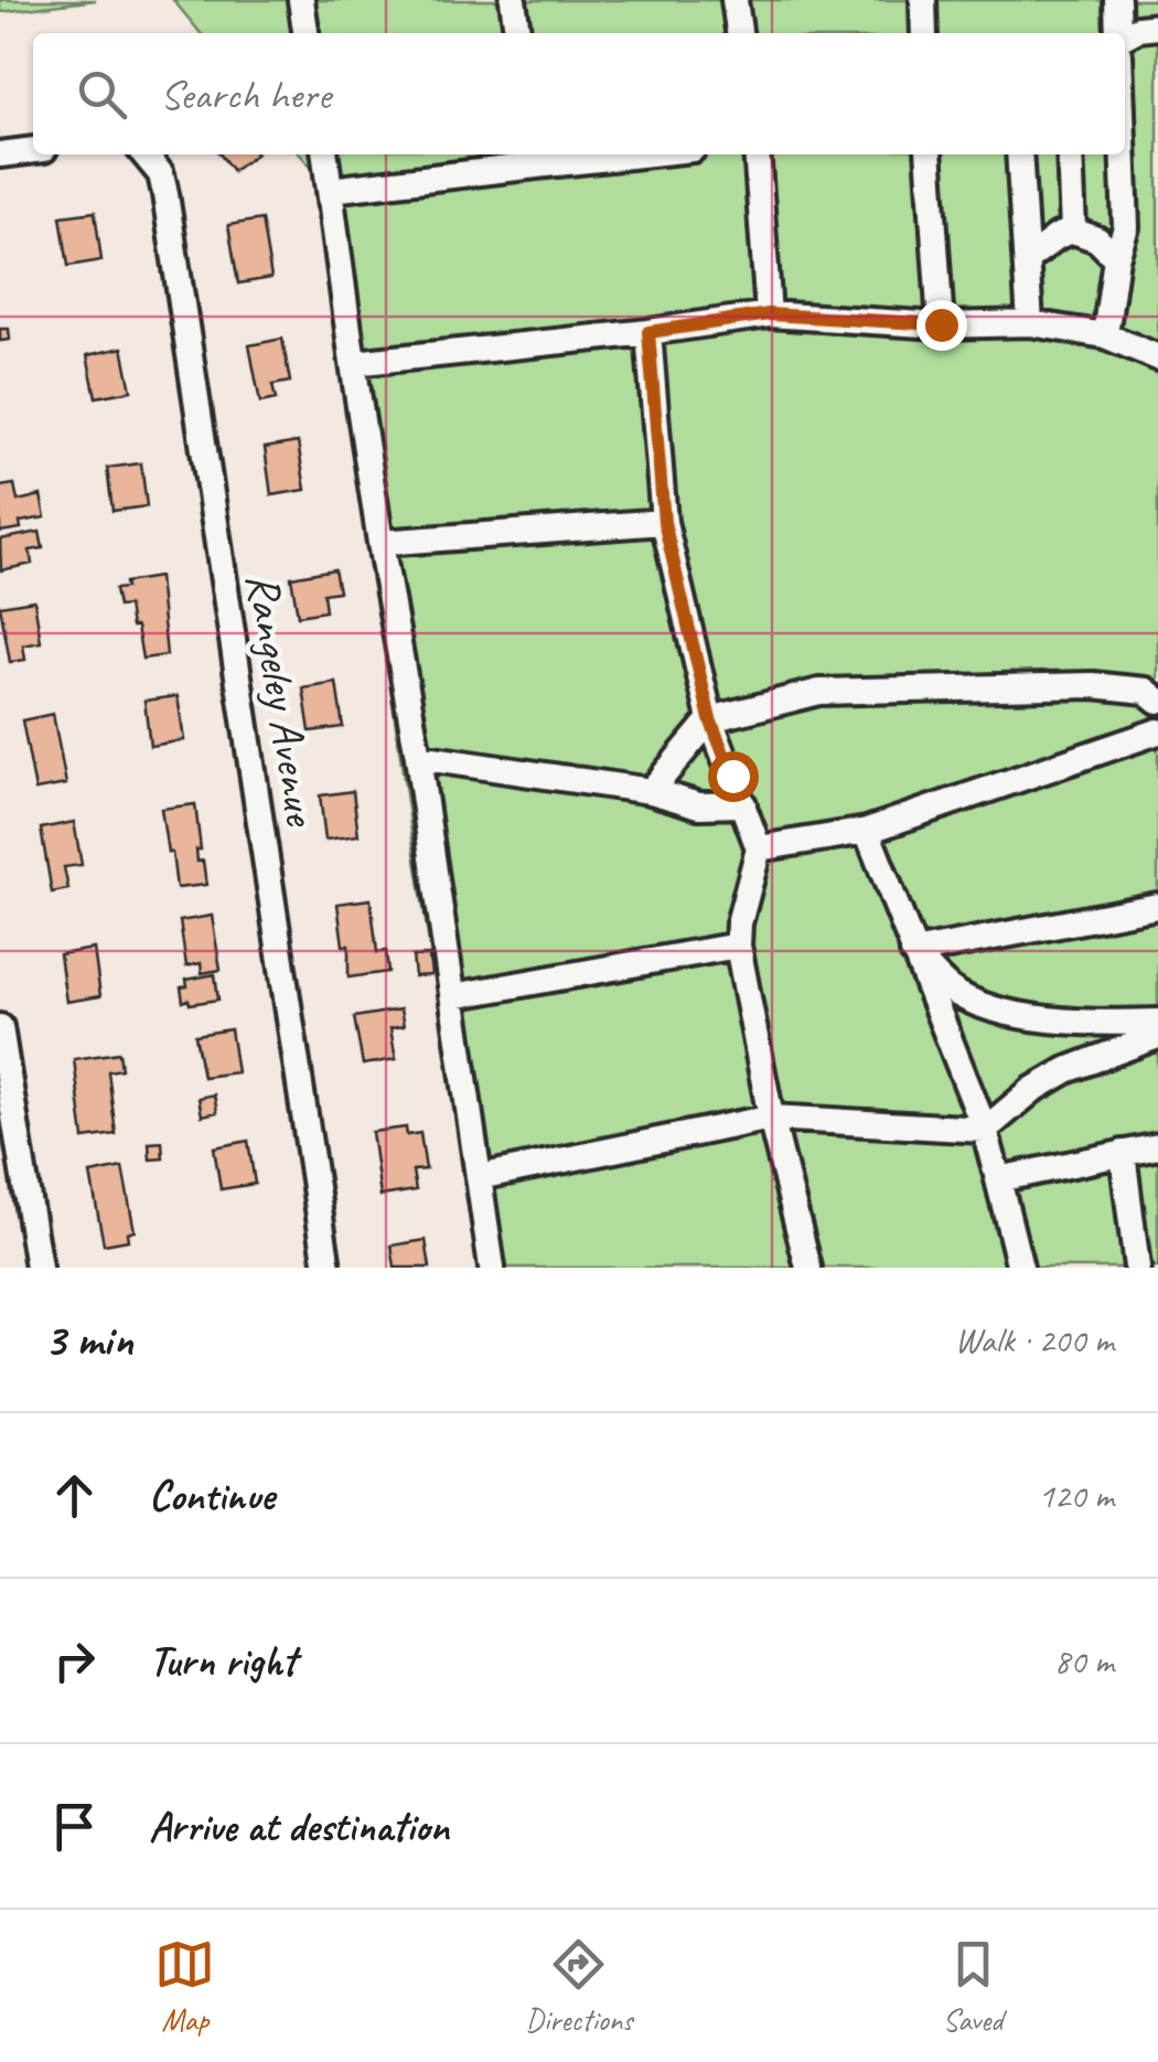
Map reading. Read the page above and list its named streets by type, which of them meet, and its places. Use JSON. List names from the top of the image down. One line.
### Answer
{"streets":{"street":["Rangeley Avenue"]},"page":{"search":"Search here","heading":["3 min","Walk · 200 m"],"list":[["Continue","120 m"],["Turn right","80 m"],"Arrive at destination"],"nav":["Map","Directions","Saved"]}}
